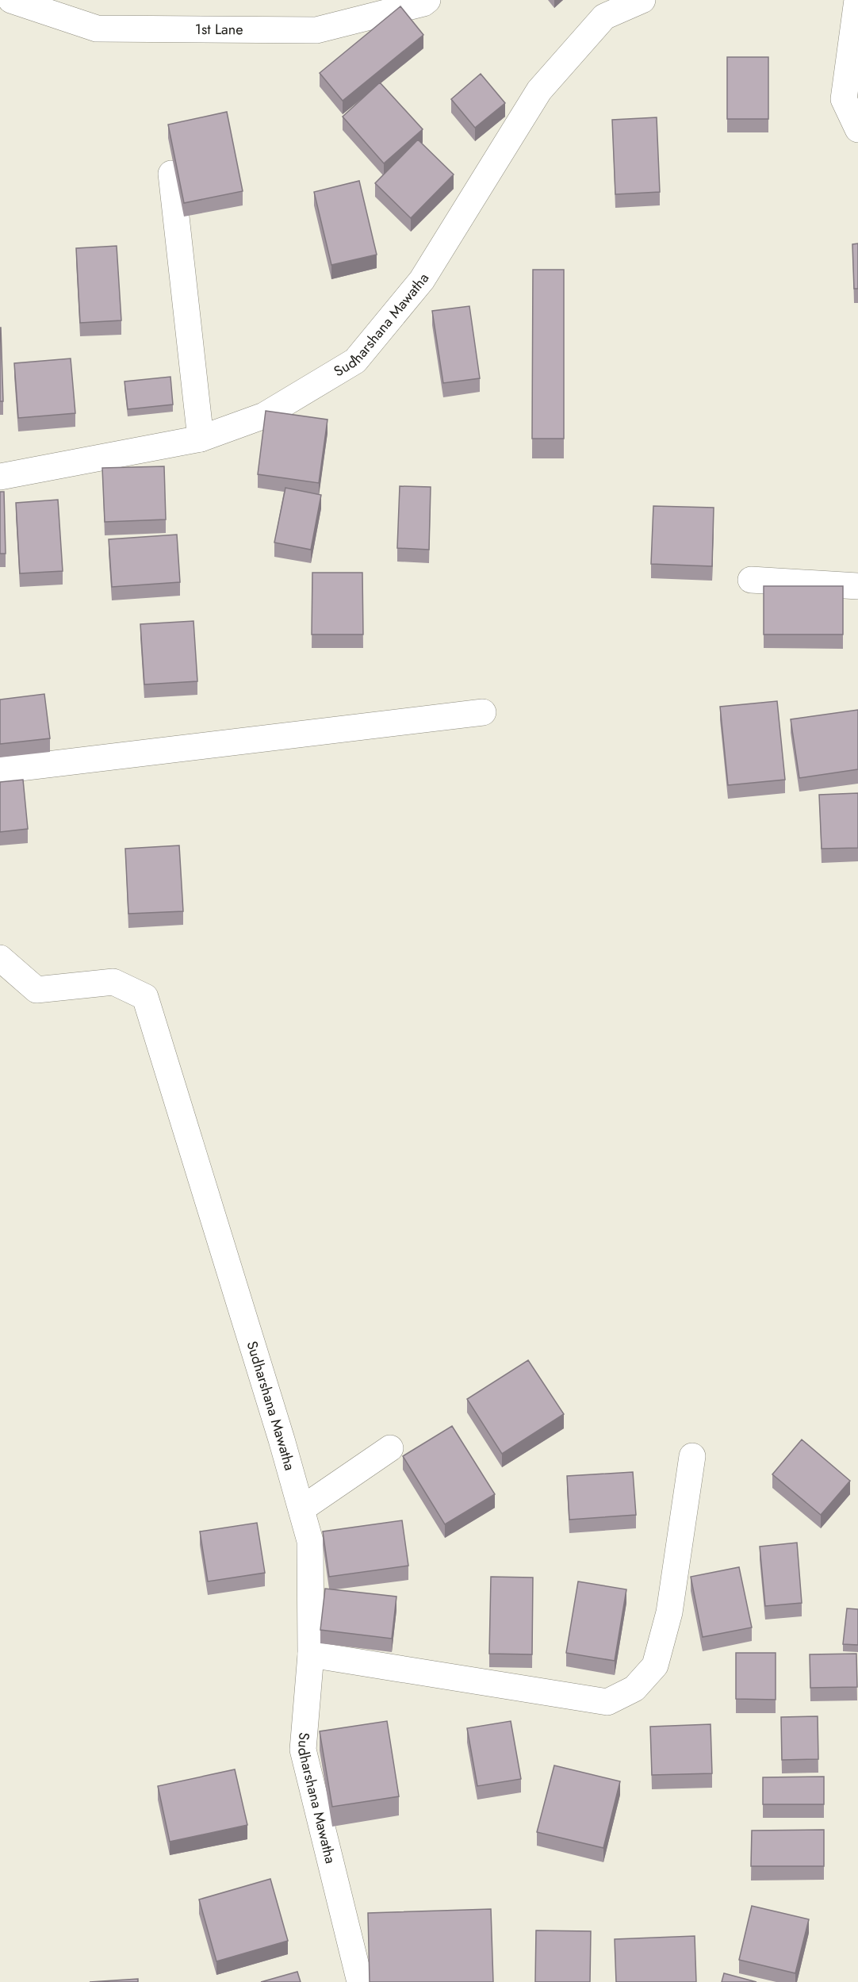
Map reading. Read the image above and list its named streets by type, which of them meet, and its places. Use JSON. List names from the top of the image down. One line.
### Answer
{"streets":{"street":["1st Lane","Sudharshana Mawatha"]}}
